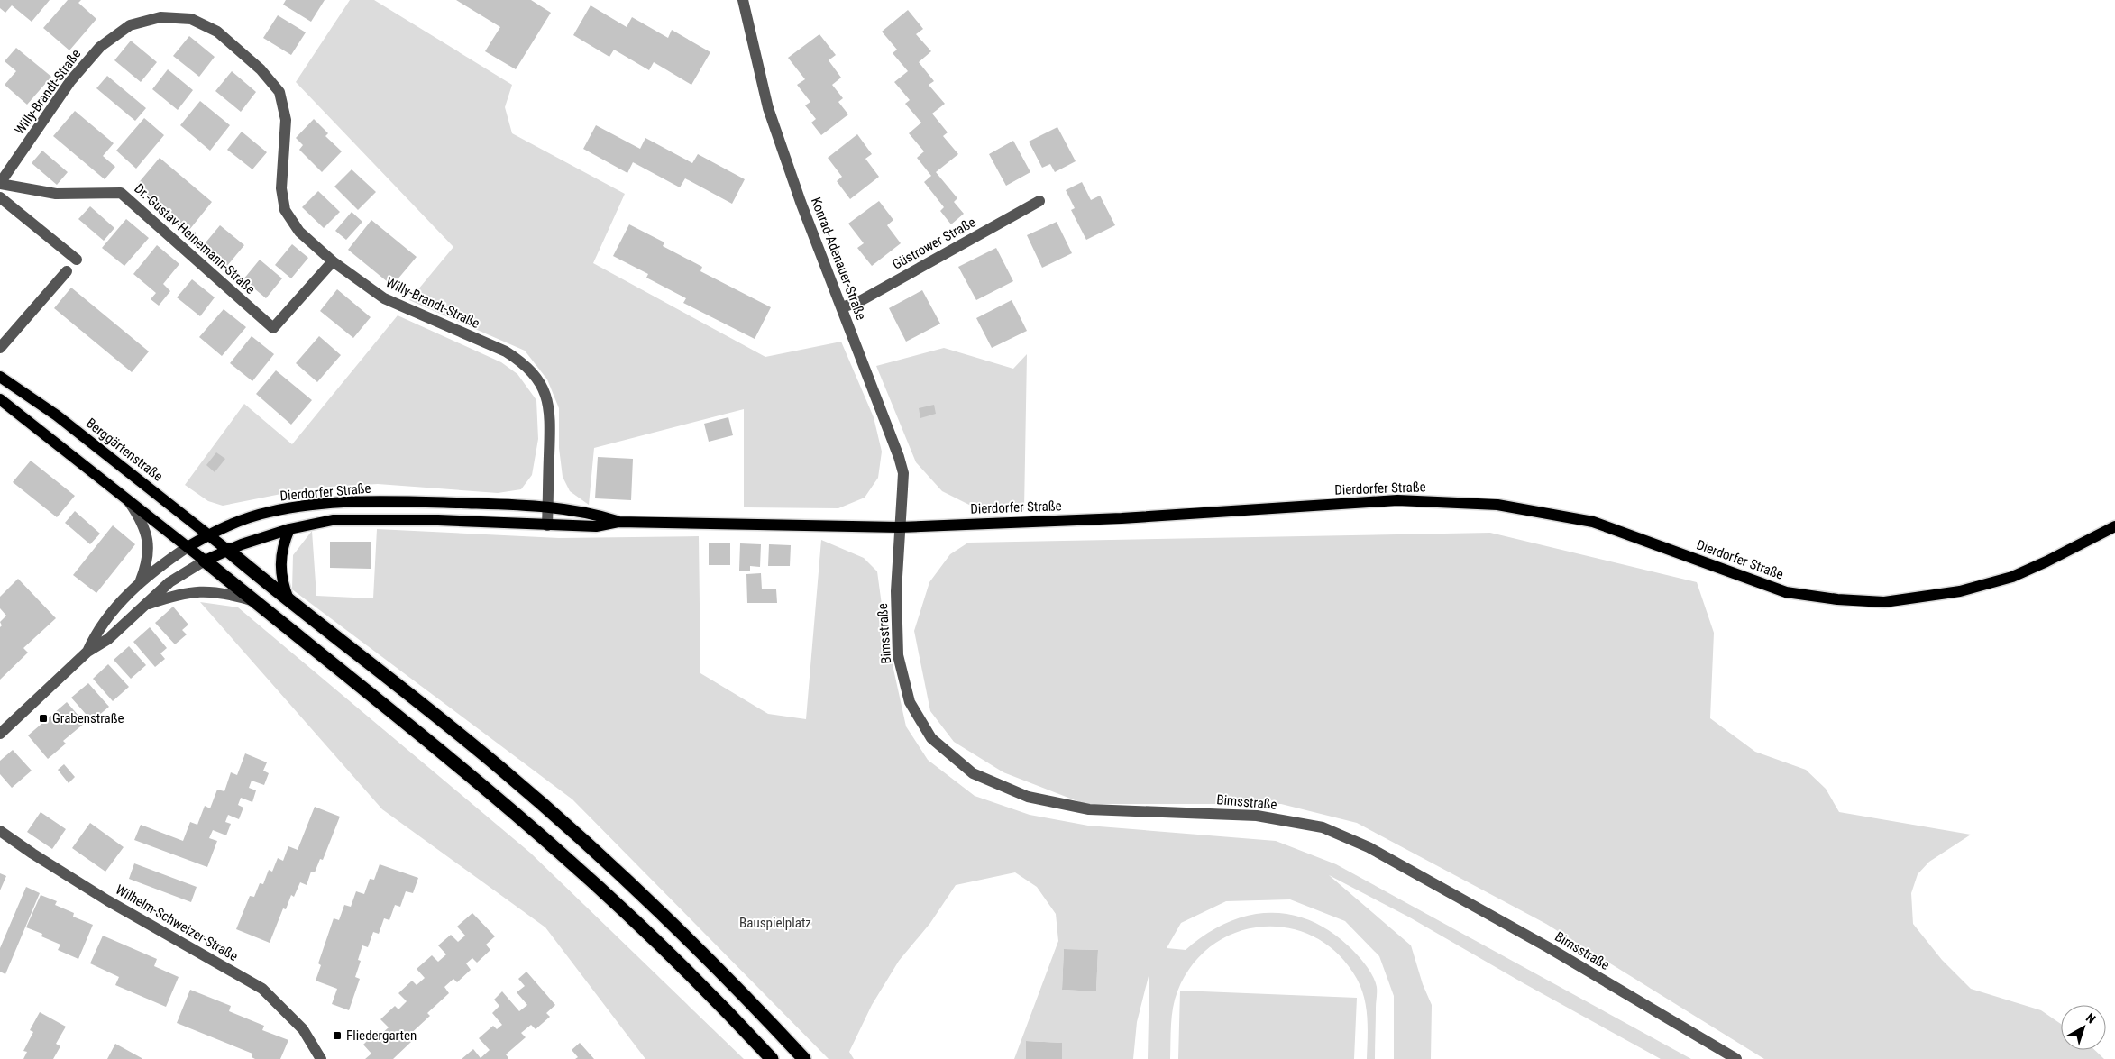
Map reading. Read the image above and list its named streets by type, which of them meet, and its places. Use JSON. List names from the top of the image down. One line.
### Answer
{"streets":{"main road":["Berggärtenstraße","Dierdorfer Straße"],"street":["Willy-Brandt-Straße","Dr.-Gustav-Heinemann-Straße","Güstrower Straße","Konrad-Adenauer-Straße","Bimsstraße","Wilhelm-Schweizer-Straße"]},"crossings":[["Willy-Brandt-Straße","Dr.-Gustav-Heinemann-Straße"],["Willy-Brandt-Straße","Dierdorfer Straße"],["Güstrower Straße","Konrad-Adenauer-Straße"],["Konrad-Adenauer-Straße","Dierdorfer Straße"],["Konrad-Adenauer-Straße","Bimsstraße"],["Berggärtenstraße","Dierdorfer Straße"],["Dierdorfer Straße","Bimsstraße"]],"parks":["Bauspielplatz"],"places":{"transit":["Grabenstraße","Fliedergarten"]},"north":"top right"}
